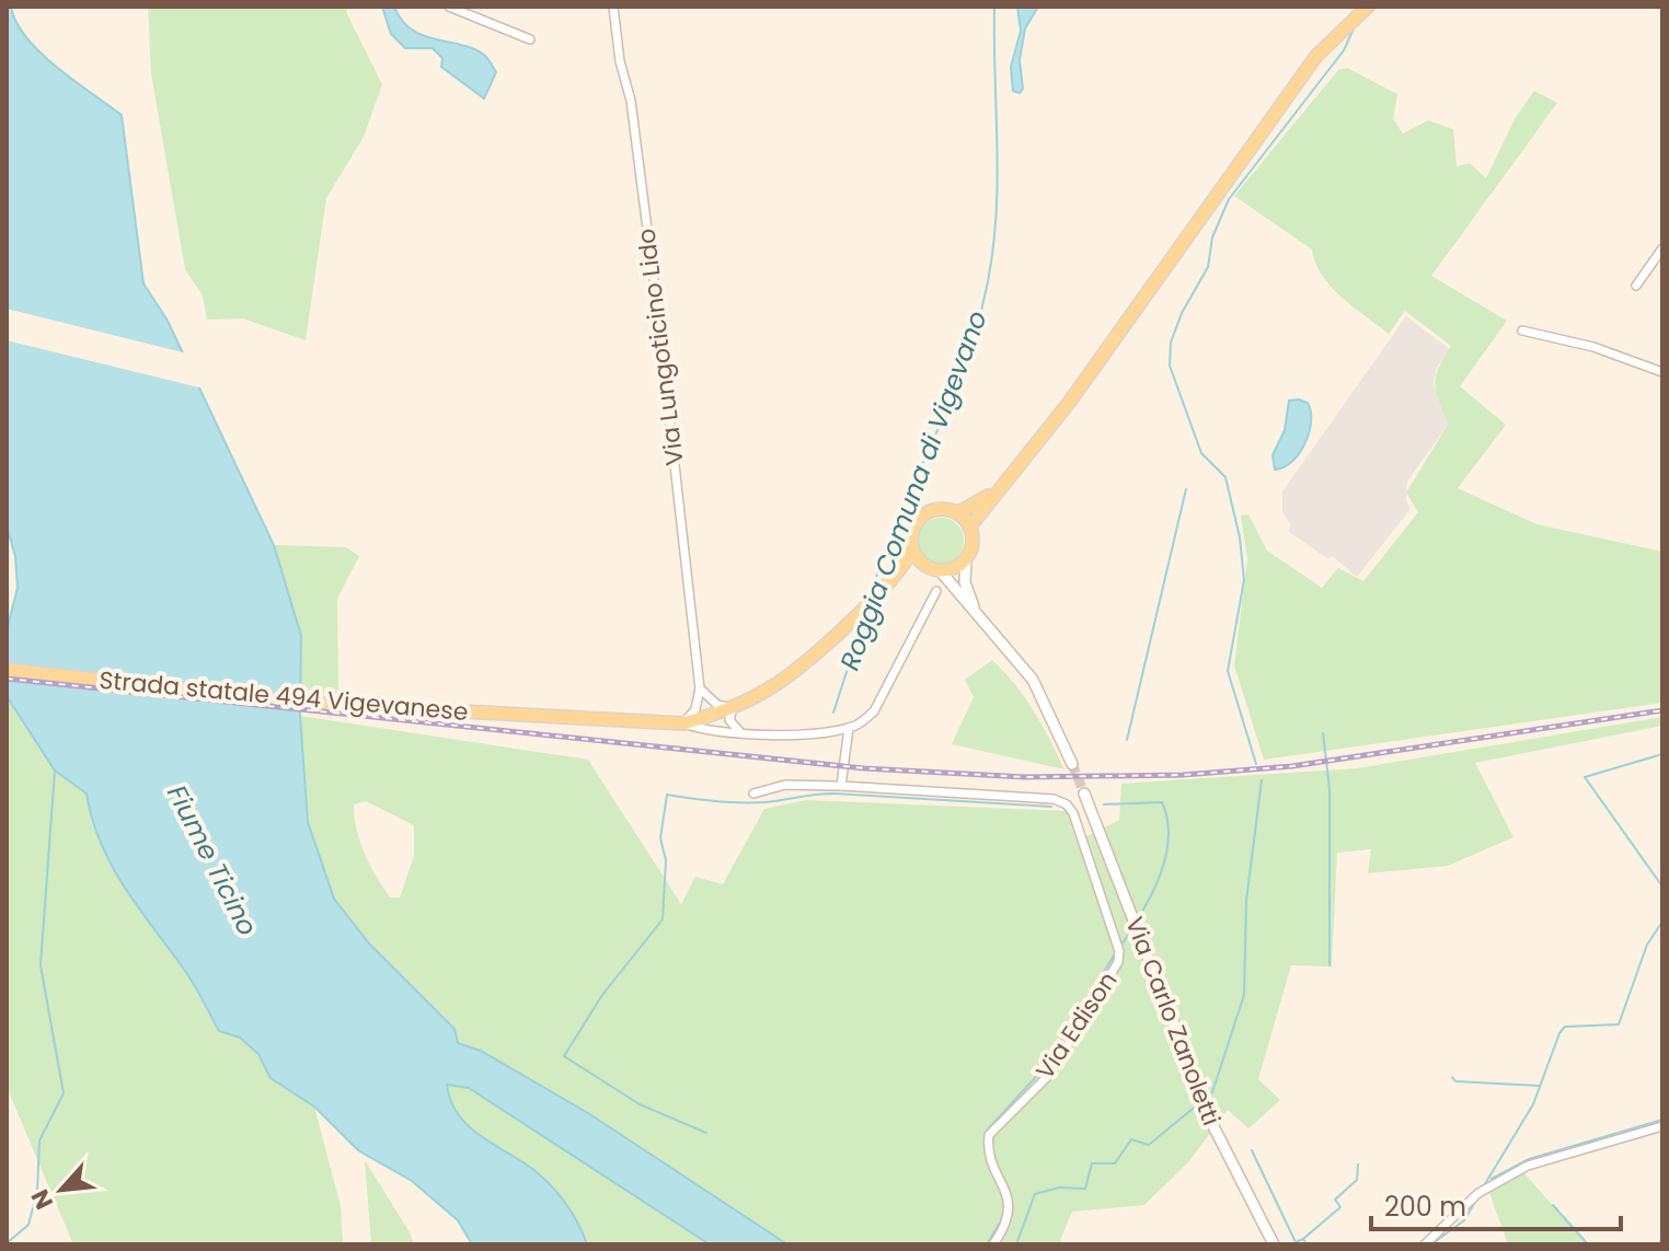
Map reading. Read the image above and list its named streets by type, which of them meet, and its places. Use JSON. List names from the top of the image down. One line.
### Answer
{"streets":{"main road":["Strada statale 494 Vigevanese","Via Carlo Zanoletti"],"street":["Via Lungoticino Lido","Via Edison"]},"water":["Roggia Comuna di Vigevano","Fiume Ticino"],"scale_bar":"200 m","north":"bottom left"}
